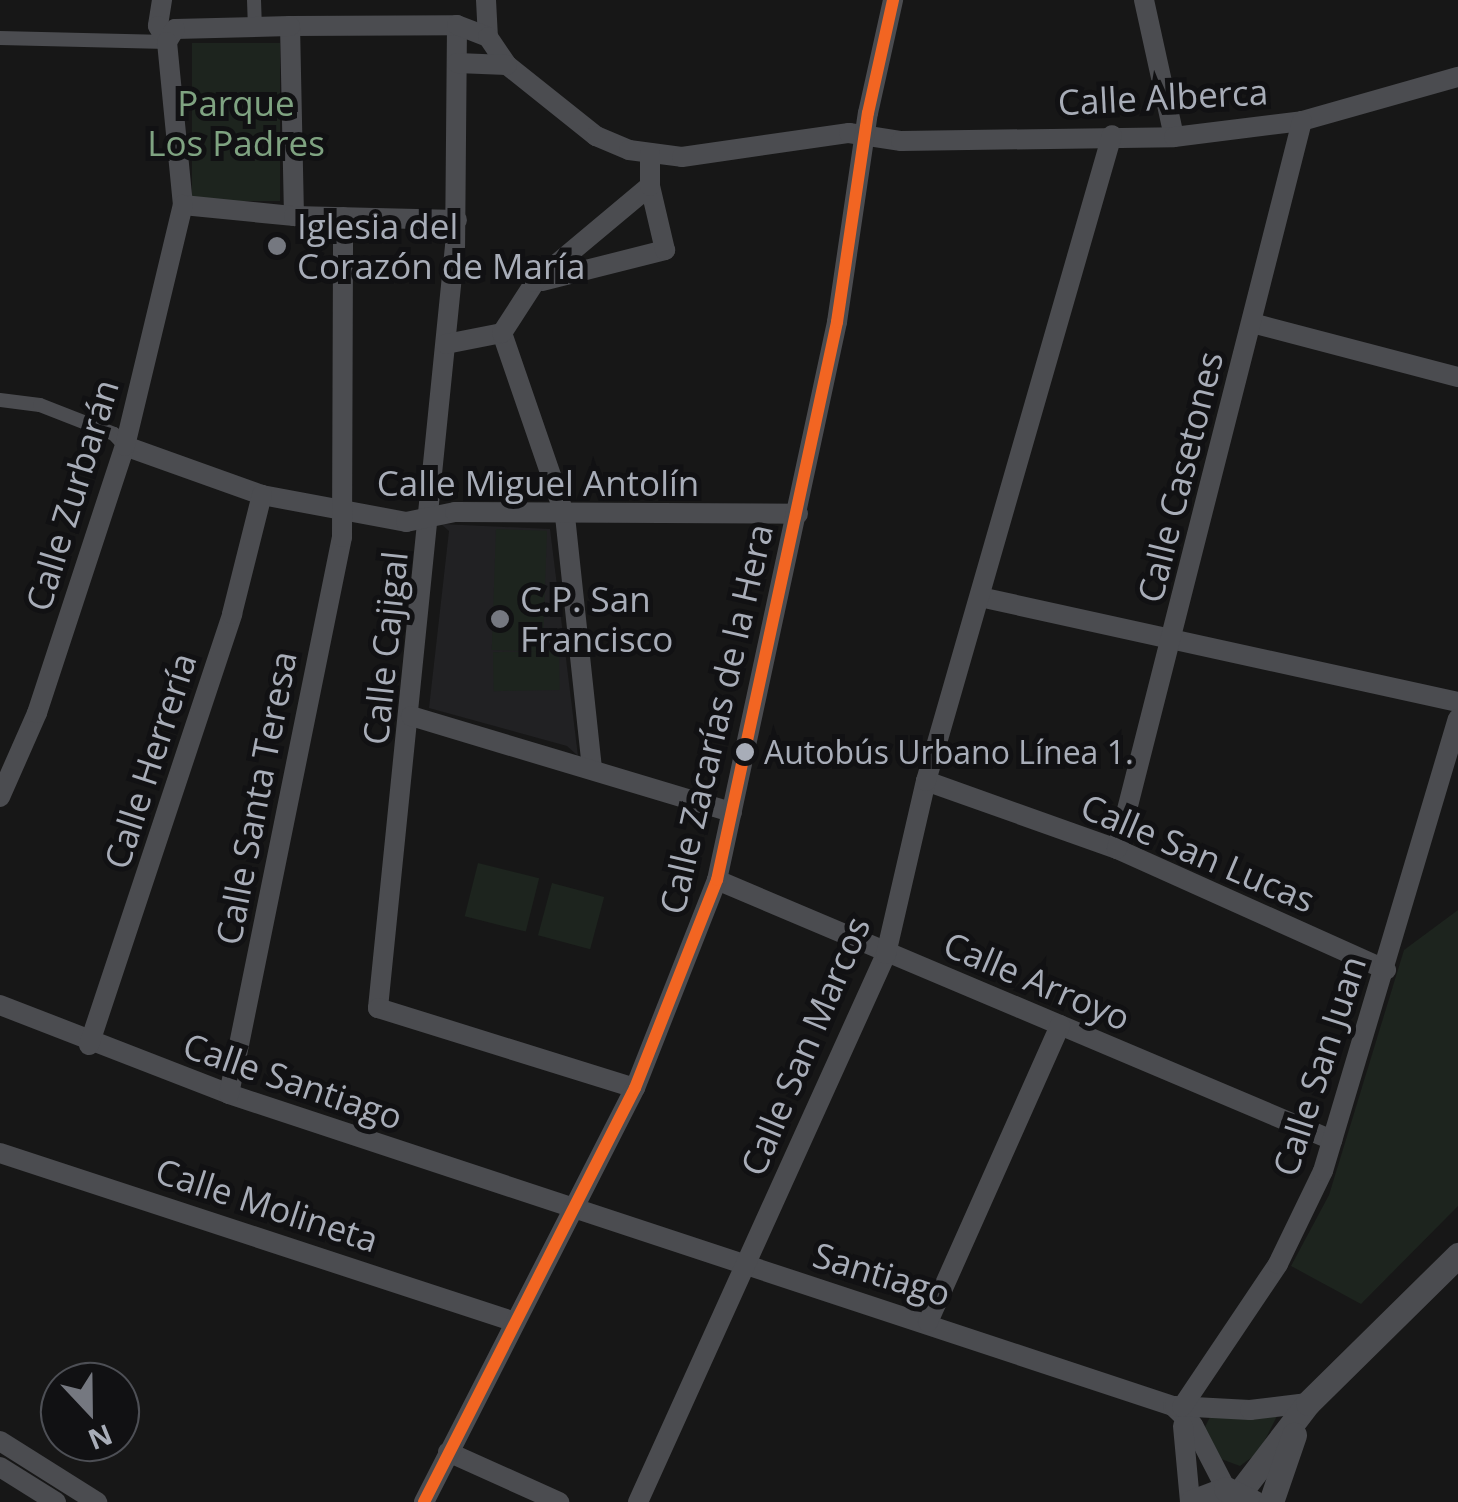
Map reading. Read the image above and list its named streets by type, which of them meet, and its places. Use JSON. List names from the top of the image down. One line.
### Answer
{"streets":{"street":["Calle Alberca","Calle Casetones","Calle Miguel Antolín","Calle Zurbarán","Calle Cajigal","Calle Zacarías de la Hera","Calle Herrería","Calle Santa Teresa","Calle San Lucas","Calle Arroyo","Calle San Marcos","Calle San Juan","Calle Santiago","Calle Molineta","Santiago"]},"crossings":[["Calle Alberca","Calle Casetones"],["Calle Alberca","Calle Zacarías de la Hera"],["Calle Alberca","Calle San Marcos"],["Calle Casetones","Calle San Lucas"],["Calle Miguel Antolín","Calle Zurbarán"],["Calle Miguel Antolín","Calle Cajigal"],["Calle Miguel Antolín","Calle Zacarías de la Hera"],["Calle Miguel Antolín","Calle Herrería"],["Calle Miguel Antolín","Calle Santa Teresa"],["Calle Cajigal","Calle Zacarías de la Hera"],["Calle Zacarías de la Hera","Calle Arroyo"],["Calle Zacarías de la Hera","Calle Santiago"],["Calle Zacarías de la Hera","Calle Molineta"],["Calle Zacarías de la Hera","Santiago"],["Calle Herrería","Calle Santiago"],["Calle Santa Teresa","Calle Santiago"],["Calle San Lucas","Calle San Marcos"],["Calle San Lucas","Calle San Juan"],["Calle Arroyo","Calle San Marcos"],["Calle Arroyo","Calle San Juan"],["Calle San Marcos","Santiago"],["Calle San Juan","Santiago"],["Calle Santiago","Santiago"]],"parks":["Parque Los Padres"],"places":["Iglesia del Corazón de María","C.P. San Francisco","Autobús Urbano Línea 1."],"north":"bottom"}
